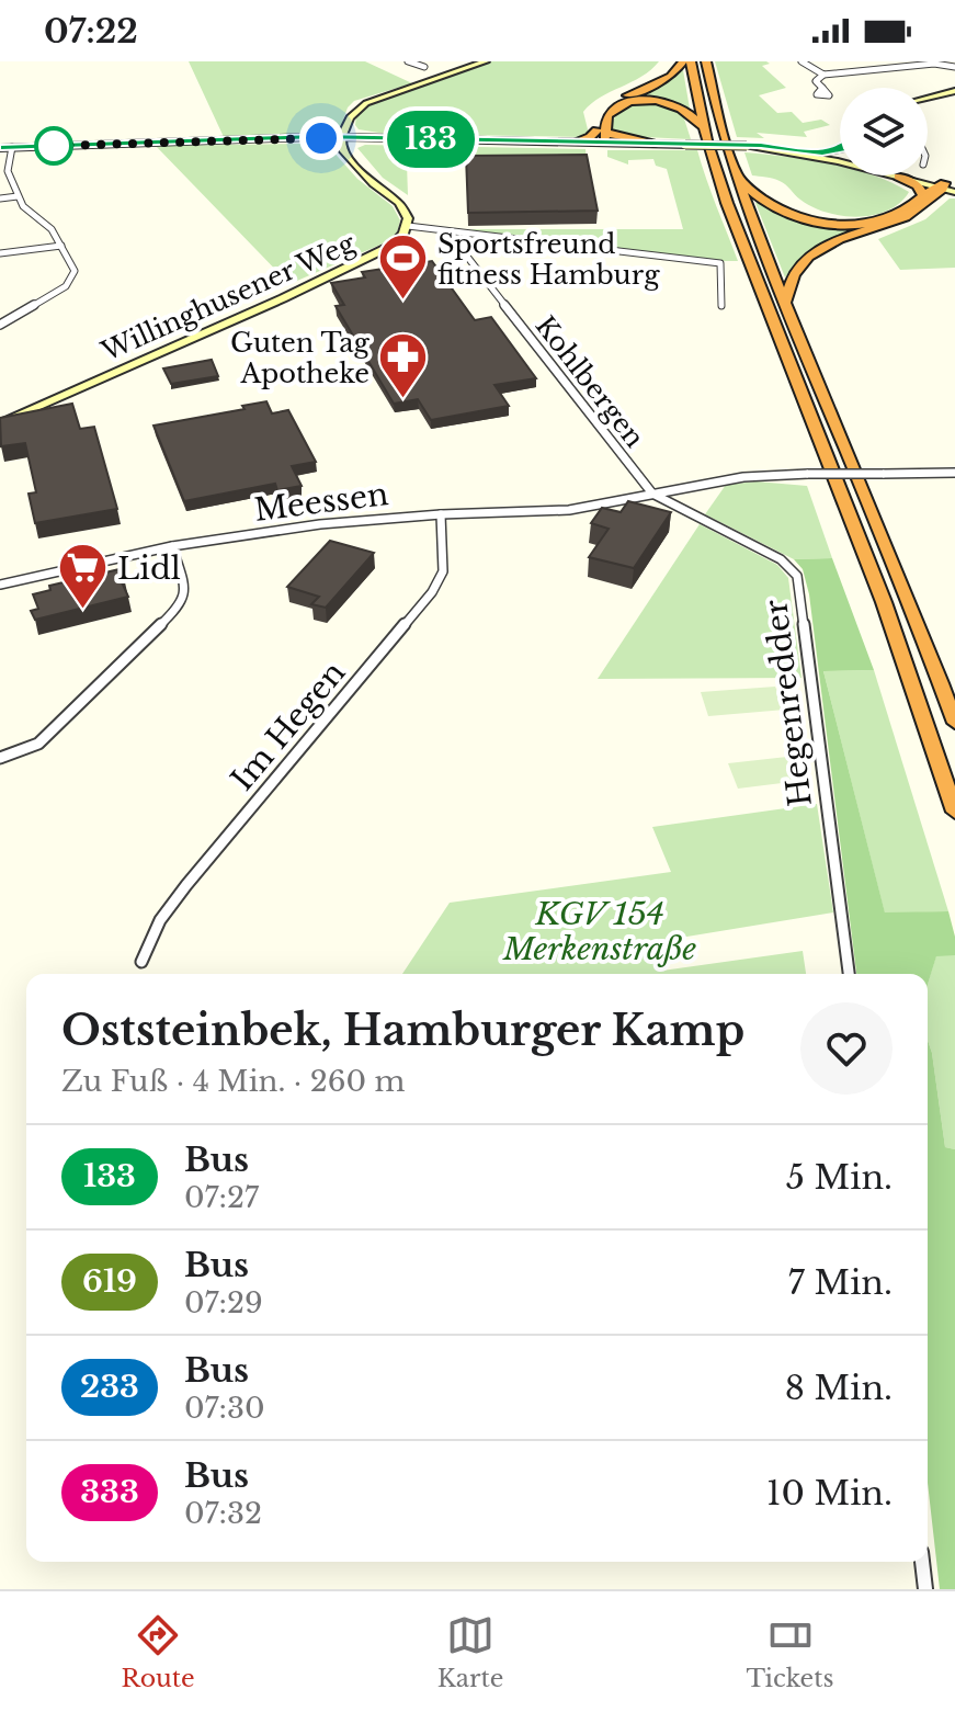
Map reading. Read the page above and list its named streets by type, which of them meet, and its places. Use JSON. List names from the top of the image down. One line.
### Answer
{"streets":{"street":["Willinghusener Weg","Kohlbergen","Meessen","Hegenredder","Im Hegen"]},"crossings":[["Kohlbergen","Meessen"],["Kohlbergen","Hegenredder"],["Meessen","Hegenredder"],["Meessen","Im Hegen"]],"parks":["KGV 154 Merkenstraße"],"places":{"sports":["Sportsfreund fitness Hamburg"],"pharmacy":["Guten Tag Apotheke"],"supermarket":["Lidl"]},"lines":["bus line 133"],"page":{"status":"07:22","on_map":"133","heading":["Oststeinbek, Hamburger Kamp","Zu Fuß · 4 Min. · 260 m"],"list":[{"mark":"133","name":"Bus","note":"07:27","value":"5 Min."},{"mark":"619","name":"Bus","note":"07:29","value":"7 Min."},{"mark":"233","name":"Bus","note":"07:30","value":"8 Min."},{"mark":"333","name":"Bus","note":"07:32","value":"10 Min."}],"tabs":["Route","Karte","Tickets"]}}
